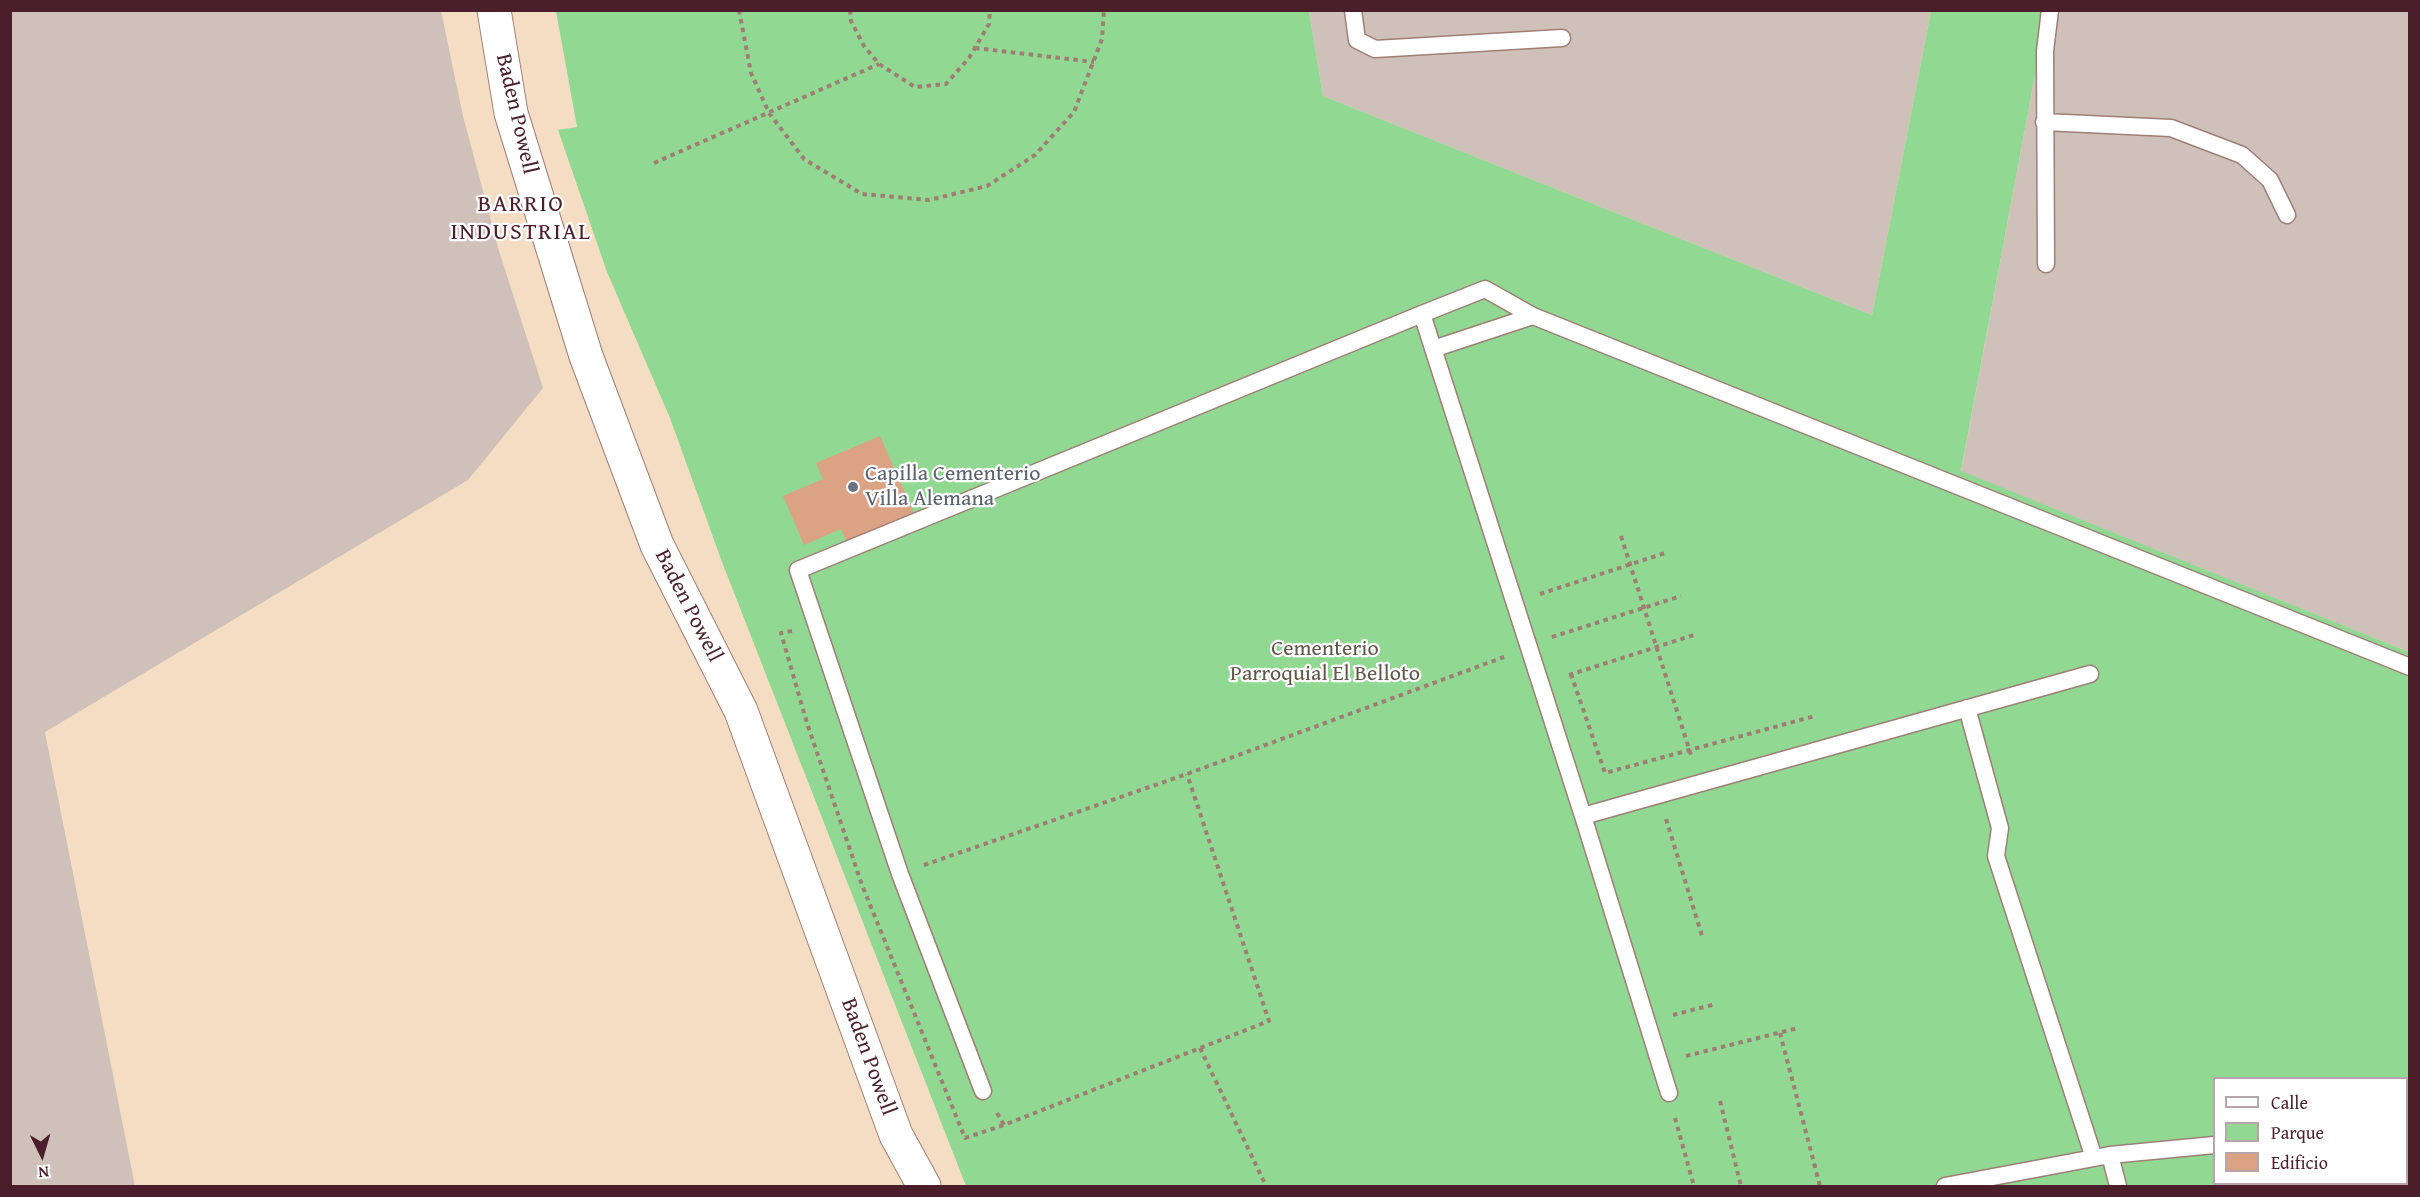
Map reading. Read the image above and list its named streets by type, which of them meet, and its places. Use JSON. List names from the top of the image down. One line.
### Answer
{"streets":{"street":["Baden Powell"]},"districts":["BARRIO INDUSTRIAL"],"parks":["Cementerio Parroquial El Belloto"],"places":["Capilla Cementerio Villa Alemana"],"legend":["Calle","Parque","Edificio"],"north":"bottom"}
